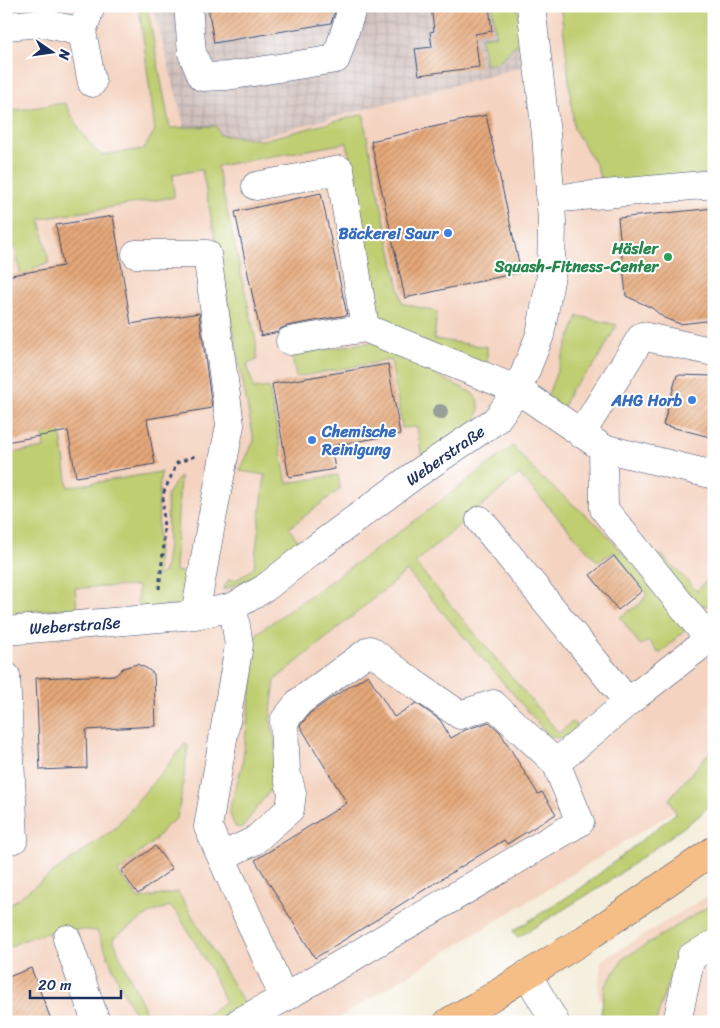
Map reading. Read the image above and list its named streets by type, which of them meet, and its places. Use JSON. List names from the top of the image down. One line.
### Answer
{"streets":{"street":["Weberstraße"]},"places":["Bäckerei Saur","Häsler Squash-Fitness-Center","AHG Horb","Chemische Reinigung"],"scale_bar":"20 m","north":"right"}
